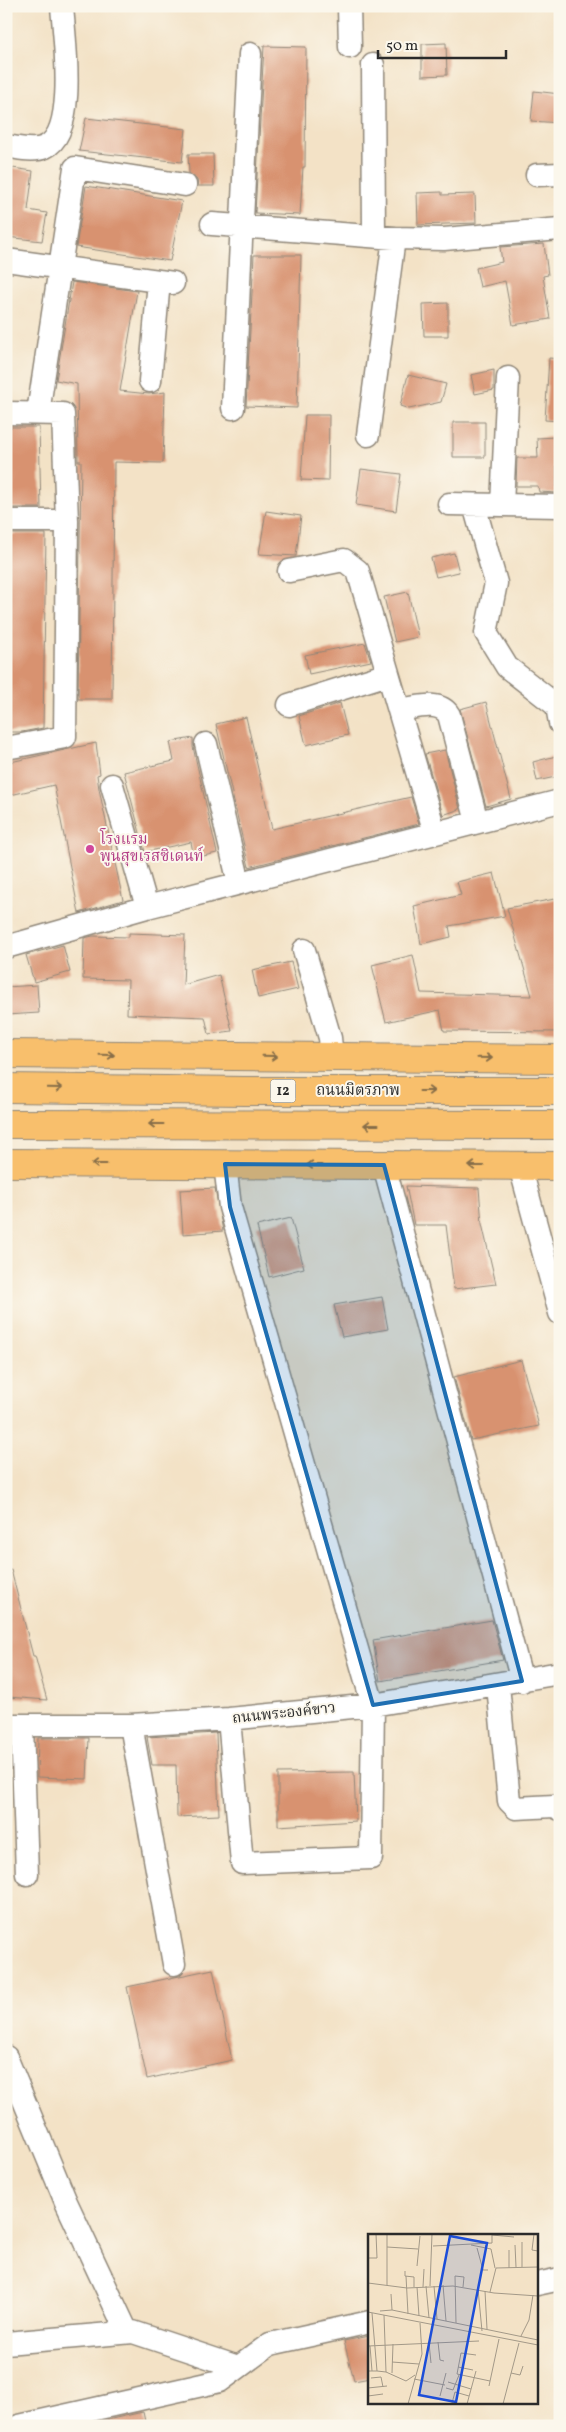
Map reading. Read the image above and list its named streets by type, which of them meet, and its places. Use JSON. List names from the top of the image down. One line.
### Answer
{"streets":{"main road":["12","ถนนมิตรภาพ"],"street":["ถนนพระองค์ขาว"]},"places":["โรงแรม พูนสุขเรสซิเดนท์"],"scale_bar":"50 m"}
